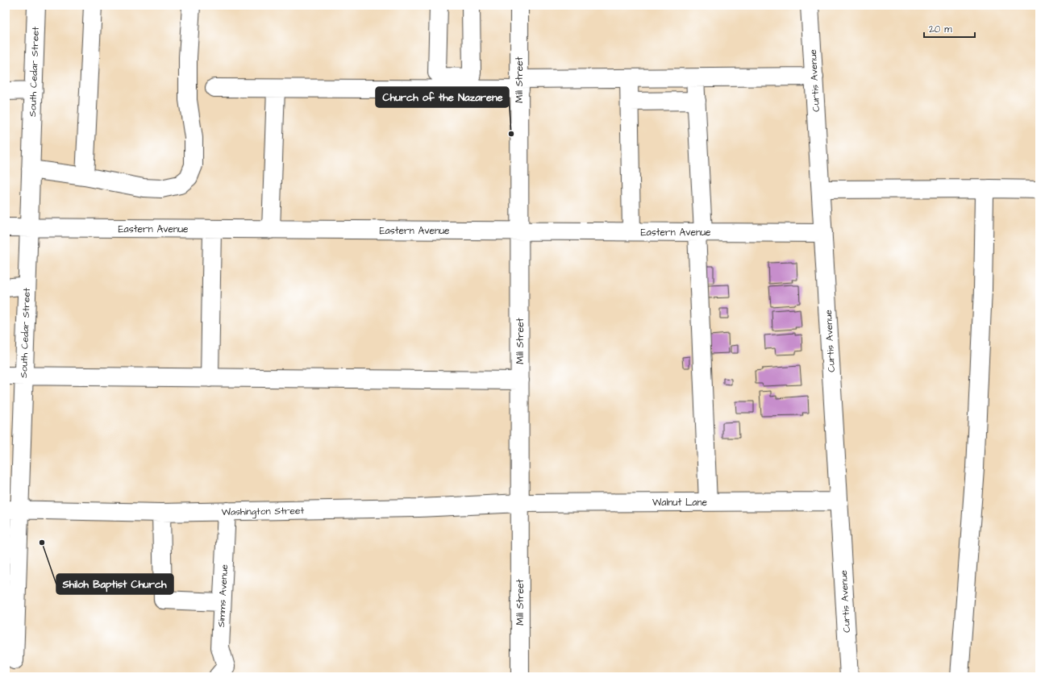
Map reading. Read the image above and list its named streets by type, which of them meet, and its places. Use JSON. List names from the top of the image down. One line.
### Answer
{"streets":{"street":["South Cedar Street","Mill Street","Curtis Avenue","Eastern Avenue","Walnut Lane","Washington Street","Simms Avenue"]},"crossings":[["South Cedar Street","Eastern Avenue"],["South Cedar Street","Washington Street"],["Mill Street","Eastern Avenue"],["Mill Street","Walnut Lane"],["Mill Street","Washington Street"],["Curtis Avenue","Eastern Avenue"],["Curtis Avenue","Walnut Lane"],["Walnut Lane","Washington Street"],["Washington Street","Simms Avenue"]],"places":["Church of the Nazarene","Shiloh Baptist Church"],"scale_bar":"20 m"}
